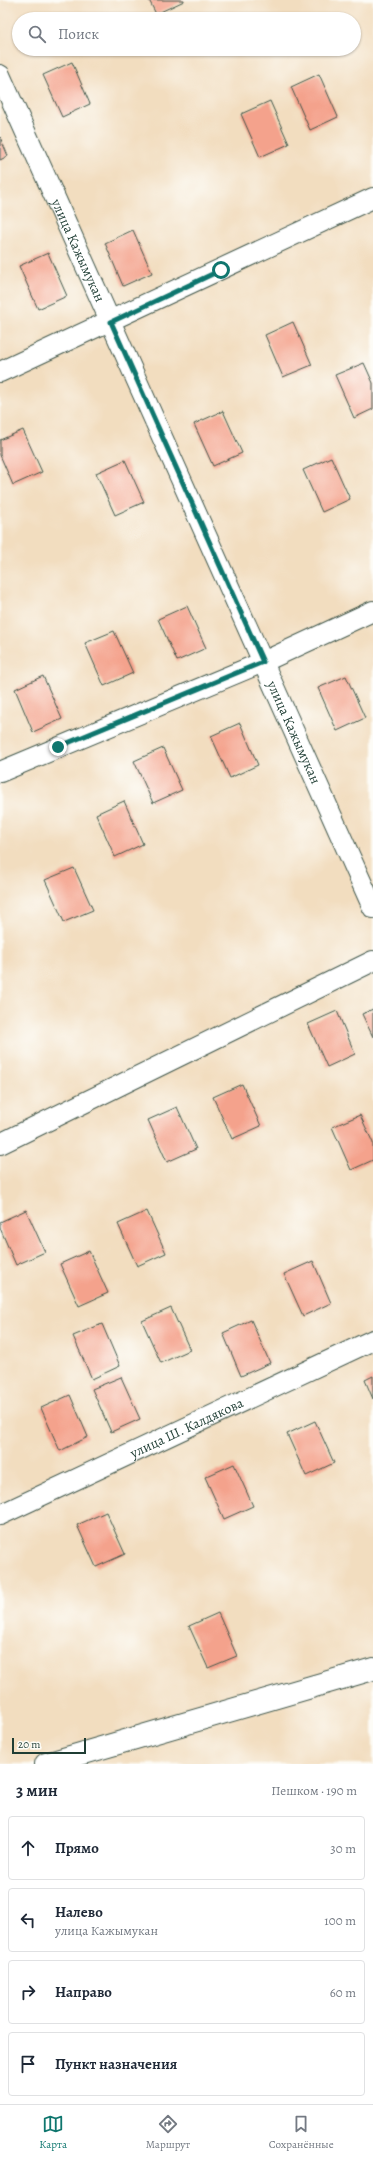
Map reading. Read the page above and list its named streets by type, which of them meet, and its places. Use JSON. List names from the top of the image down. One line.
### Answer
{"streets":{"street":["улица Кажымукан","улица Ш. Калдякова"]},"scale_bar":"20 m","page":{"search":"Поиск","scale":"20 m","heading":["3 мин","Пешком · 190 m"],"list":[["Прямо","30 m"],["Налево","улица Кажымукан","100 m"],["Направо","60 m"],"Пункт назначения"],"nav":["Карта","Маршрут","Сохранённые"]}}
